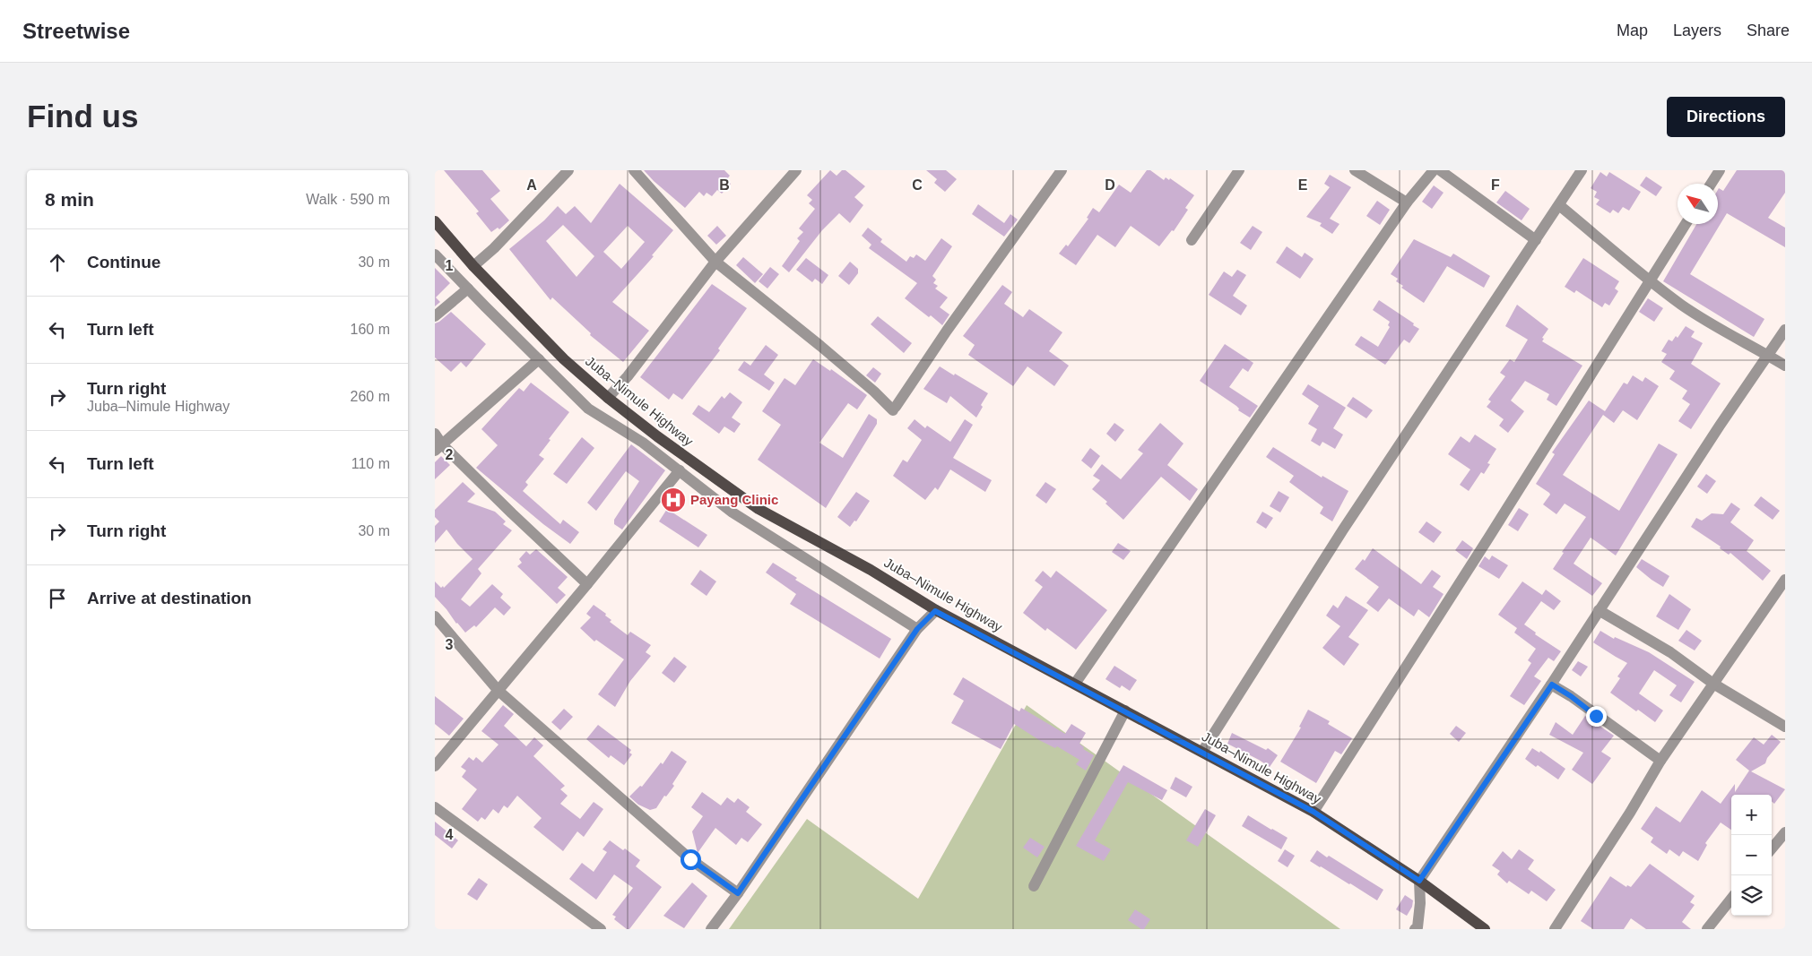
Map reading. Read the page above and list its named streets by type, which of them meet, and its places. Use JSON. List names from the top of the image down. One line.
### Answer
{"streets":{"main road":["Juba–Nimule Highway"]},"places":{"hospital":["Payang Clinic"]},"north":"top left","page":{"header":"Streetwise","nav":["Map","Layers","Share"],"buttons":"Directions","title":"Find us","heading":["8 min","Walk · 590 m"],"list":[["Continue","30 m"],["Turn left","160 m"],["Turn right","Juba–Nimule Highway","260 m"],["Turn left","110 m"],["Turn right","30 m"],"Arrive at destination"],"map_buttons":["+","−"]},"grid":{"columns":["A","B","C","D","E","F"],"rows":["1","2","3","4"]}}
